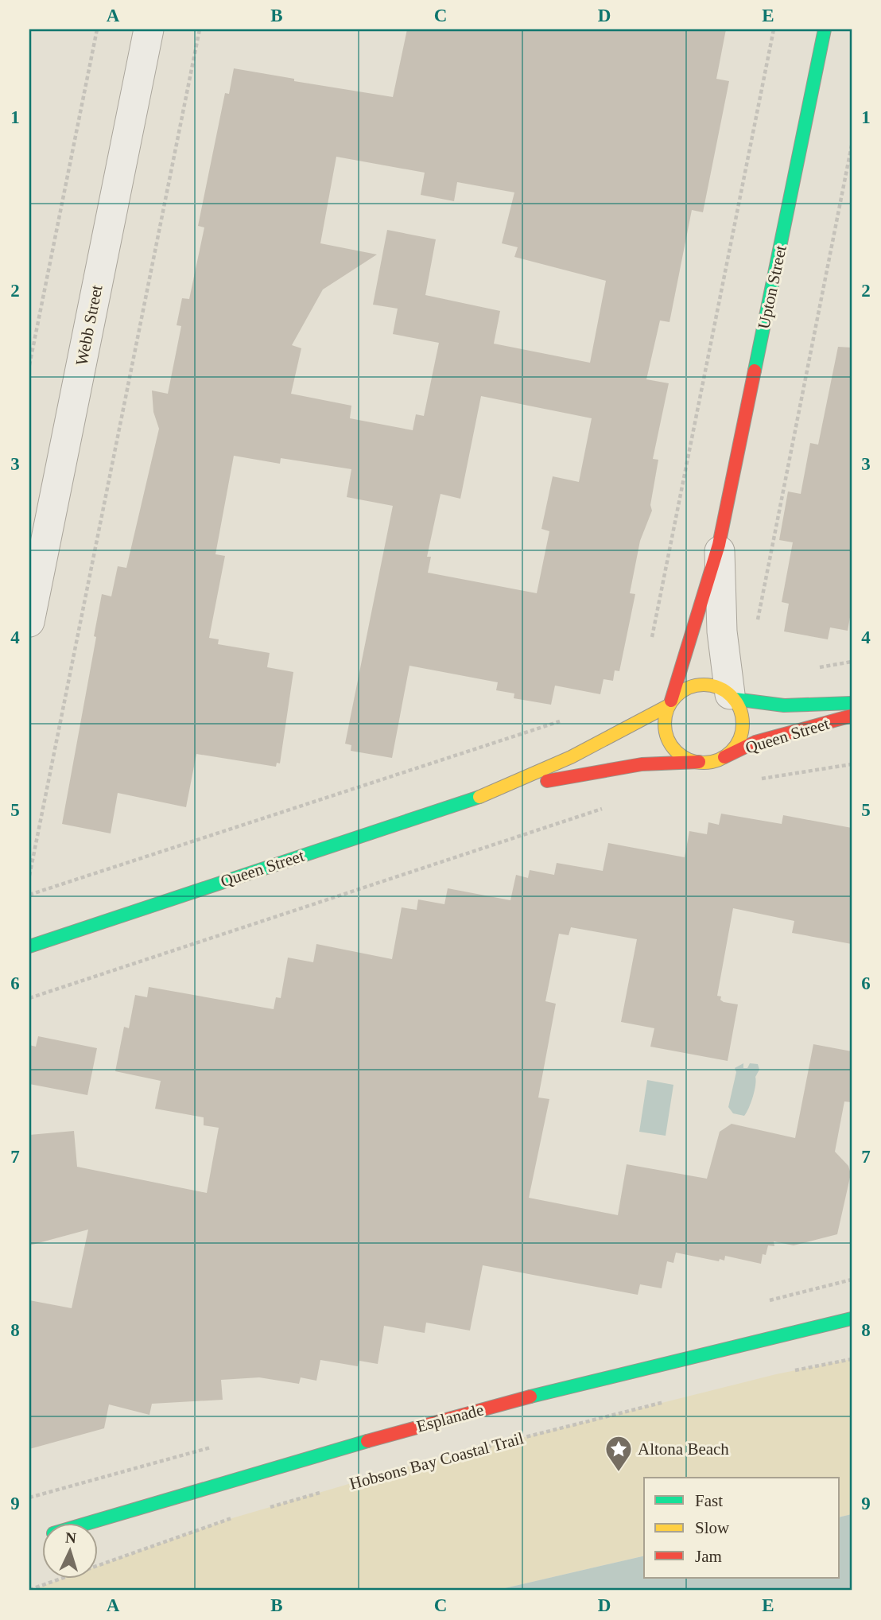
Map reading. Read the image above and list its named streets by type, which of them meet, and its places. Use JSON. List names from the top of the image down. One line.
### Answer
{"streets":{"street":["Upton Street","Webb Street","Queen Street","Esplanade"],"path":["Hobsons Bay Coastal Trail"]},"crossings":[["Upton Street","Queen Street"]],"places":{"place":["Altona Beach"]},"legend":["Fast","Slow","Jam"],"north":"top","grid":{"columns":["A","B","C","D","E"],"rows":["1","2","3","4","5","6","7","8","9"]}}
